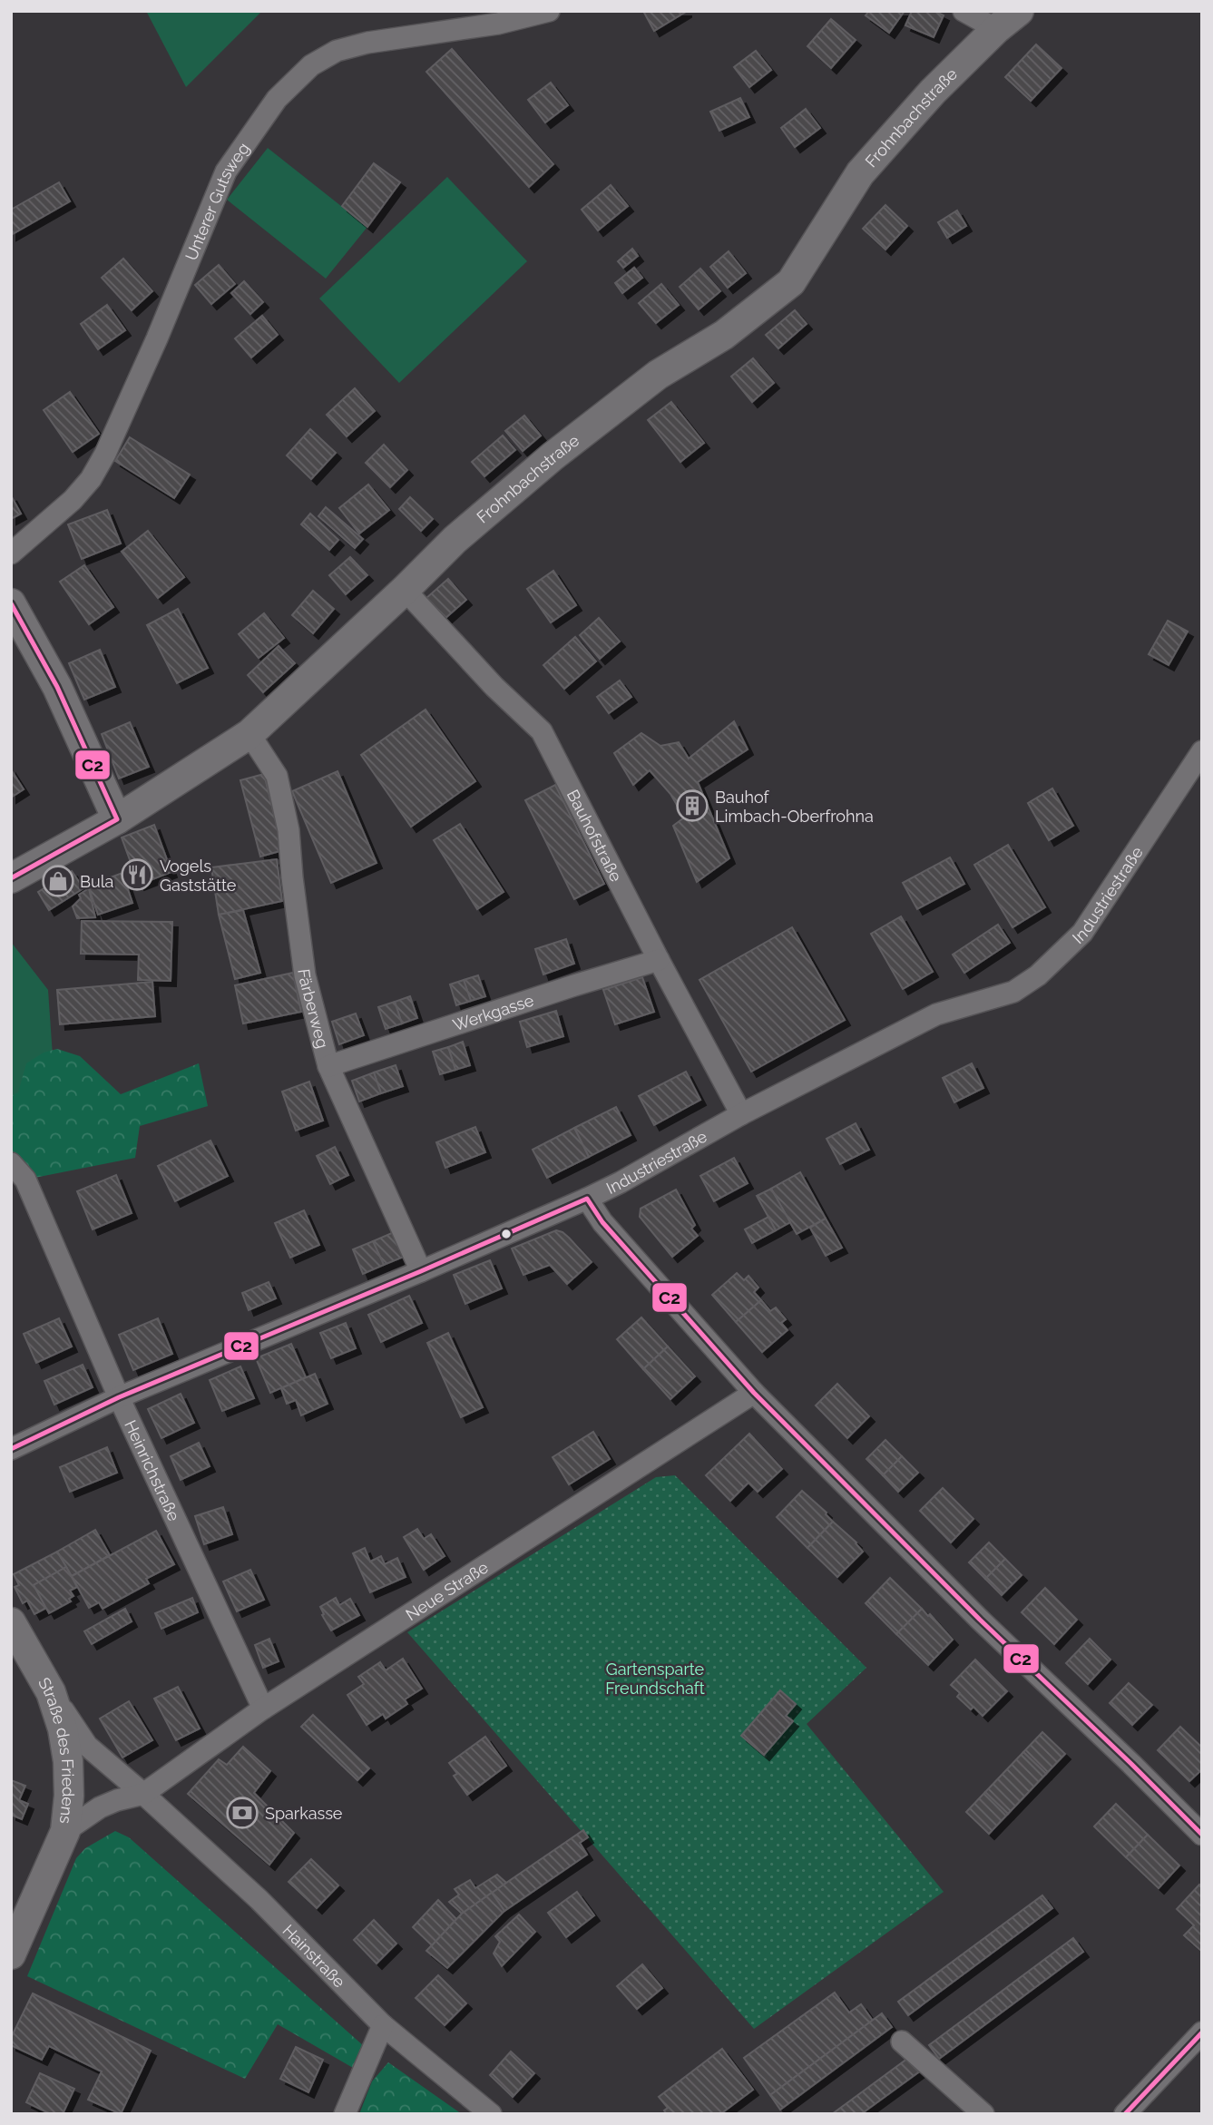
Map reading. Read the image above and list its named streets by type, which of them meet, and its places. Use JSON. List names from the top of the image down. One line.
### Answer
{"streets":{"street":["Frohnbachstraße","Unterer Gutsweg","Bauhofstraße","Industriestraße","Färberweg","Werkgasse","Heinrichstraße","Neue Straße","Straße des Friedens","Hainstraße"]},"crossings":[["Frohnbachstraße","Bauhofstraße"],["Frohnbachstraße","Färberweg"],["Bauhofstraße","Industriestraße"],["Bauhofstraße","Werkgasse"],["Industriestraße","Färberweg"],["Industriestraße","Heinrichstraße"],["Färberweg","Werkgasse"],["Heinrichstraße","Neue Straße"],["Neue Straße","Hainstraße"],["Straße des Friedens","Hainstraße"]],"parks":["Gartensparte Freundschaft"],"places":{"building":["Bauhof Limbach-Oberfrohna"],"restaurant":["Vogels Gaststätte"],"shop":["Bula"],"bank":["Sparkasse"]},"lines":["transit line C2"]}
